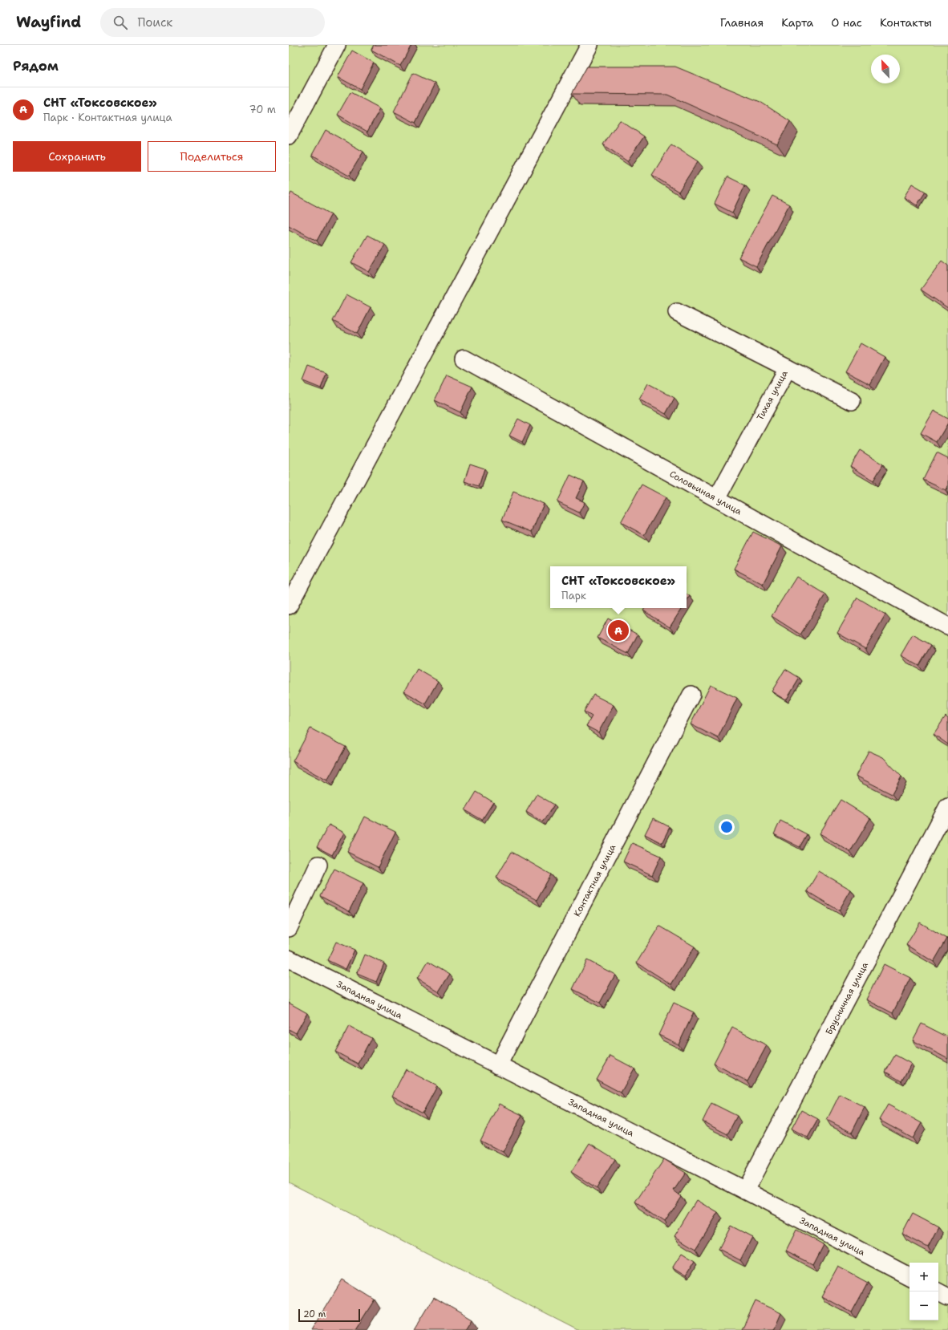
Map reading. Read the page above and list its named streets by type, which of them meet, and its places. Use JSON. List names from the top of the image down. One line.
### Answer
{"streets":{"street":["Тихая улица","Соловьиная улица","Контактная улица","Брусничная улица","Западная улица"]},"crossings":[["Тихая улица","Соловьиная улица"],["Контактная улица","Западная улица"],["Брусничная улица","Западная улица"]],"scale_bar":"20 m","north":"top left","page":{"header":"Wayfind","search":"Поиск","nav":["Главная","Карта","О нас","Контакты"],"heading":"Рядом","list":[{"mark":"A","name":"СНТ «Токсовское»","note":"Парк · Контактная улица","value":"70 m"}],"buttons":["Сохранить","Поделиться"],"popup":["СНТ «Токсовское»","Парк"],"pins":"A","map_buttons":["+","−"],"scale":"20 m"}}
